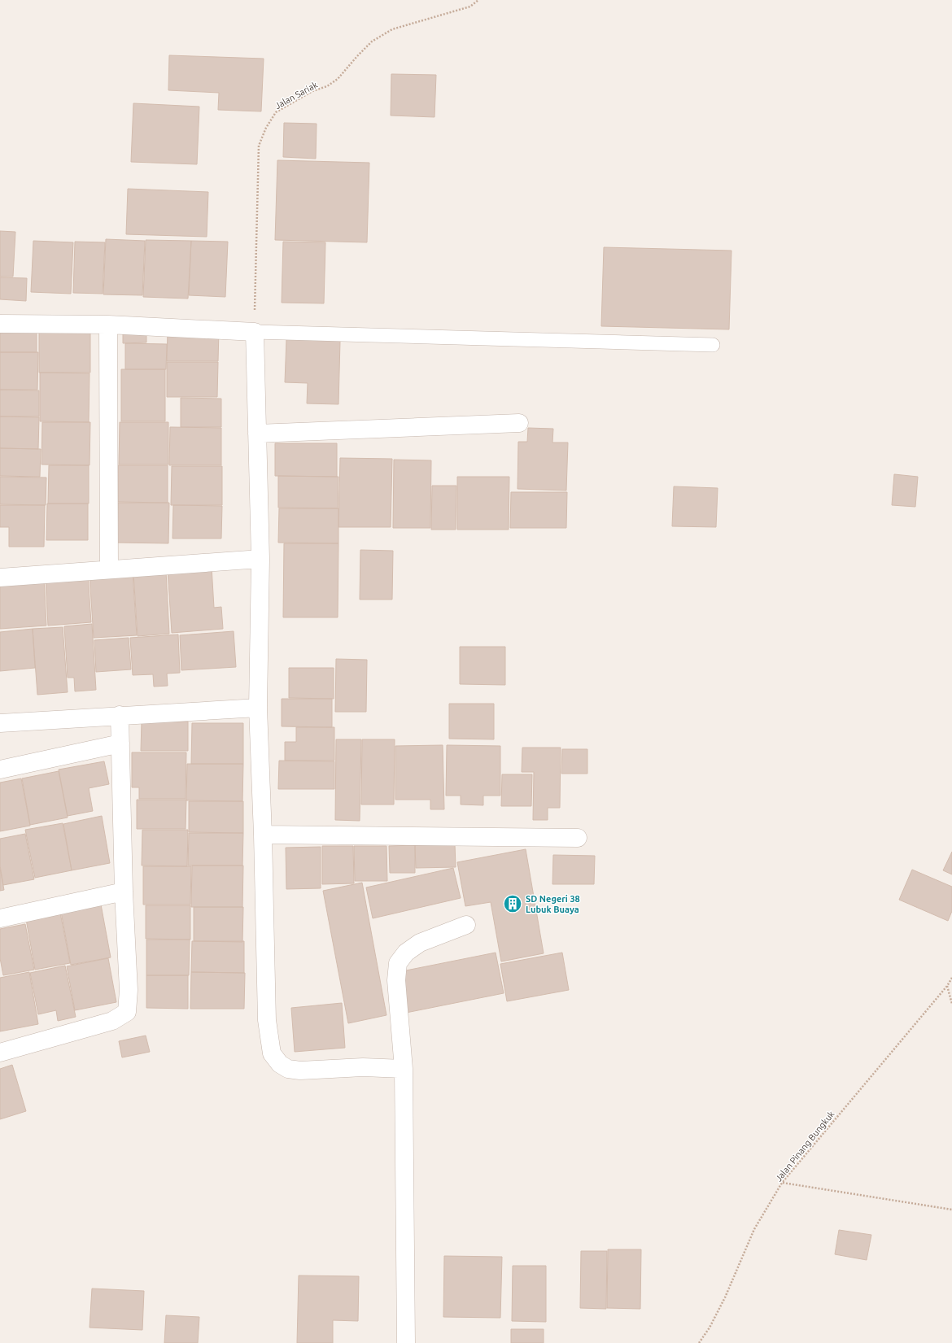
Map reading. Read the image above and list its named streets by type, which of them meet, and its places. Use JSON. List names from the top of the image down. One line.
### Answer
{"streets":{"path":["Jalan Sariak","Jalan Pinang Bungkuk"]},"places":{"building":["SD Negeri 38 Lubuk Buaya"]}}
